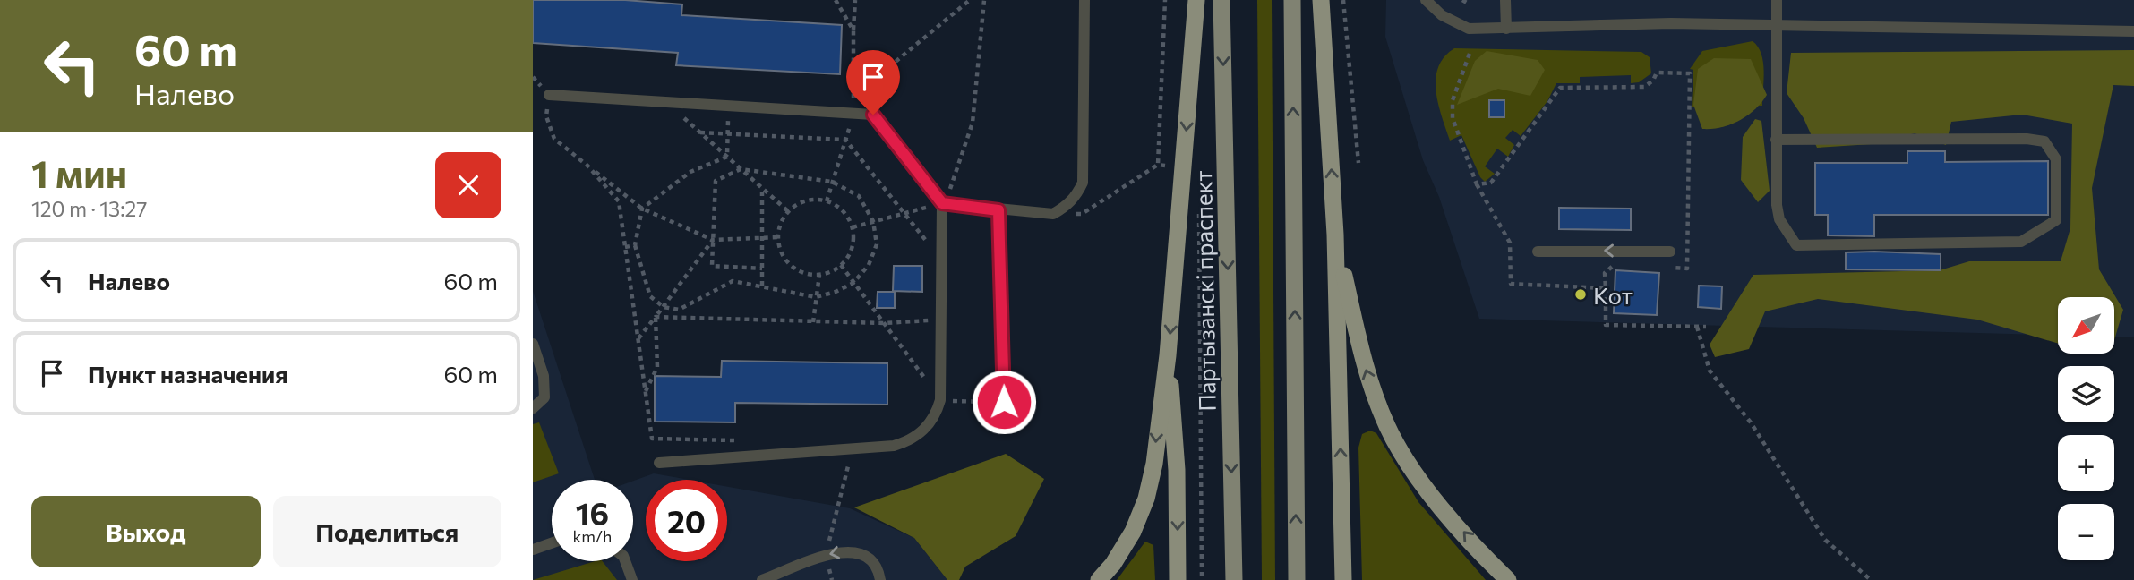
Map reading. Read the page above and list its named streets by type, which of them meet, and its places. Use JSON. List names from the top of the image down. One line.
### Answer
{"streets":{"main road":["Партызанскі праспект"]},"places":["Кот"],"north":"bottom left","page":{"turn":["60 m","Налево"],"heading":["1 мин","120 m · 13:27"],"list":[{"name":"Налево","value":"60 m"},{"name":"Пункт назначения","value":"60 m"}],"map_buttons":["+","−"],"speed":"16 km/h","limit":"20","buttons":["Выход","Поделиться"]}}
